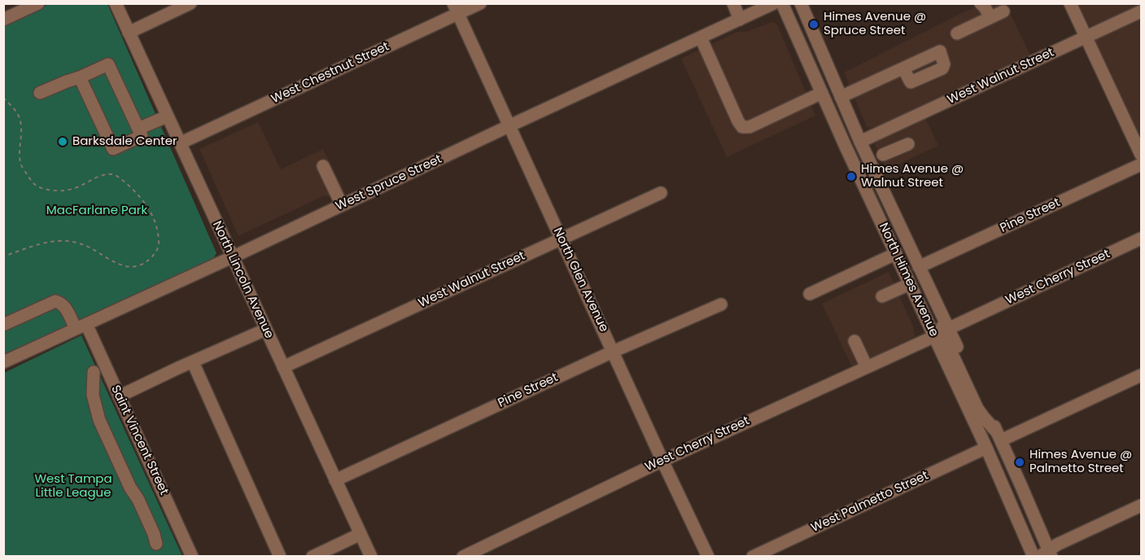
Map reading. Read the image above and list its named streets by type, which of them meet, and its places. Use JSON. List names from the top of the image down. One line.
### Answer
{"streets":{"street":["West Chestnut Street","West Walnut Street","West Spruce Street","Pine Street","West Cherry Street","North Lincoln Avenue","North Glen Avenue","North Himes Avenue","Saint Vincent Street","West Palmetto Street"]},"crossings":[["West Chestnut Street","North Lincoln Avenue"],["West Chestnut Street","North Glen Avenue"],["West Walnut Street","North Lincoln Avenue"],["West Walnut Street","North Glen Avenue"],["West Walnut Street","North Himes Avenue"],["West Spruce Street","North Lincoln Avenue"],["West Spruce Street","North Glen Avenue"],["West Spruce Street","Saint Vincent Street"],["Pine Street","North Lincoln Avenue"],["Pine Street","North Glen Avenue"],["Pine Street","North Himes Avenue"],["West Cherry Street","North Glen Avenue"],["West Cherry Street","North Himes Avenue"],["North Himes Avenue","West Palmetto Street"]],"parks":["MacFarlane Park","West Tampa Little League"],"places":["Himes Avenue @ Spruce Street","Barksdale Center","Himes Avenue @ Walnut Street","Himes Avenue @ Palmetto Street"]}
